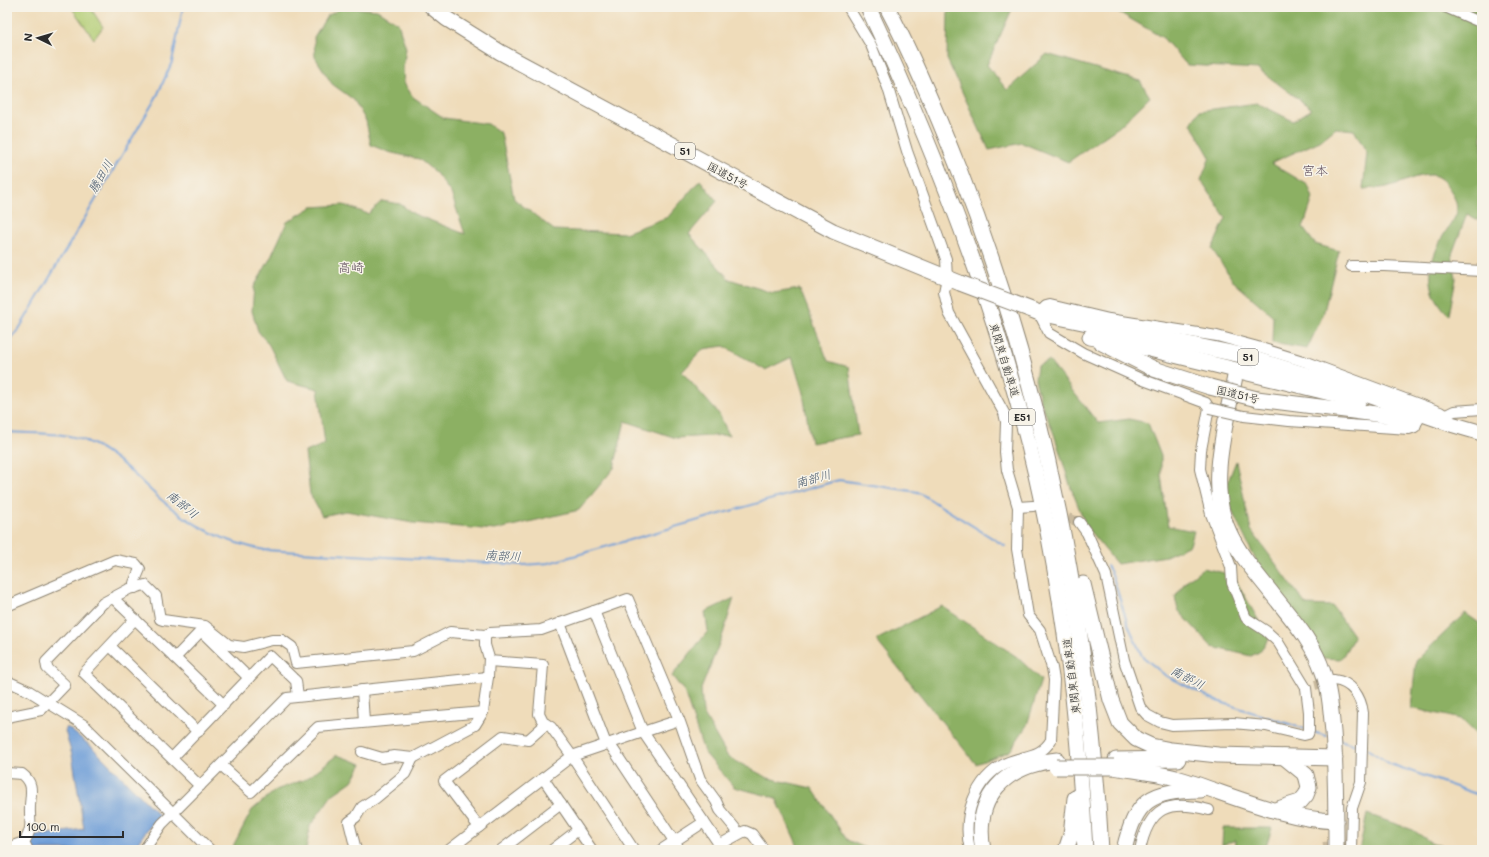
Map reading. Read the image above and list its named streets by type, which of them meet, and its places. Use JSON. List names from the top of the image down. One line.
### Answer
{"streets":{"highway":["51","国道51号","東関東自動車道","E51"]},"districts":["宮本","高崎"],"water":["勝田川","南部川"],"scale_bar":"100 m","north":"left"}
